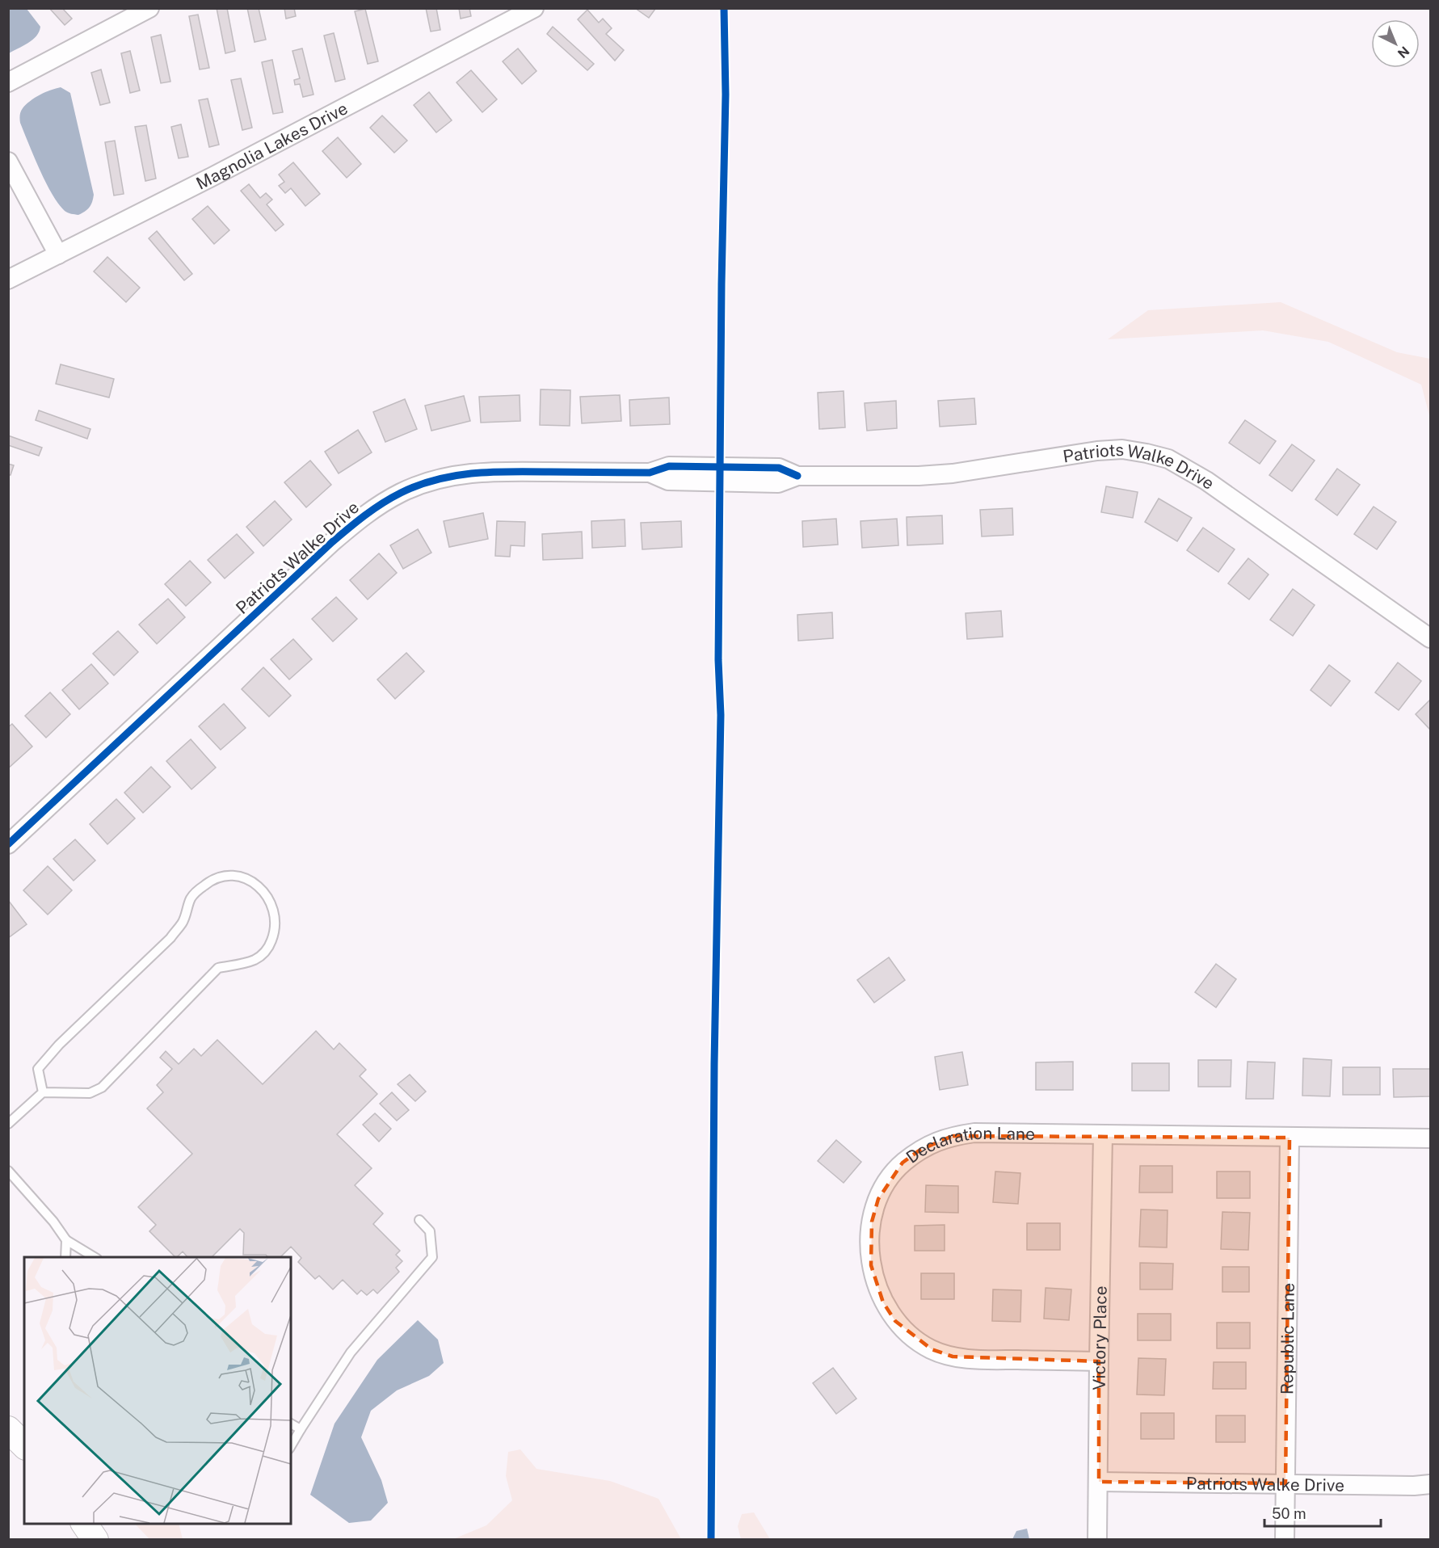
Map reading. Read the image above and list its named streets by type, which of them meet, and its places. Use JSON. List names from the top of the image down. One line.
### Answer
{"streets":{"street":["Magnolia Lakes Drive","Patriots Walke Drive","Declaration Lane","Victory Place","Republic Lane"]},"crossings":[["Patriots Walke Drive","Victory Place"],["Patriots Walke Drive","Republic Lane"],["Declaration Lane","Victory Place"],["Declaration Lane","Republic Lane"]],"scale_bar":"50 m","north":"bottom right"}
